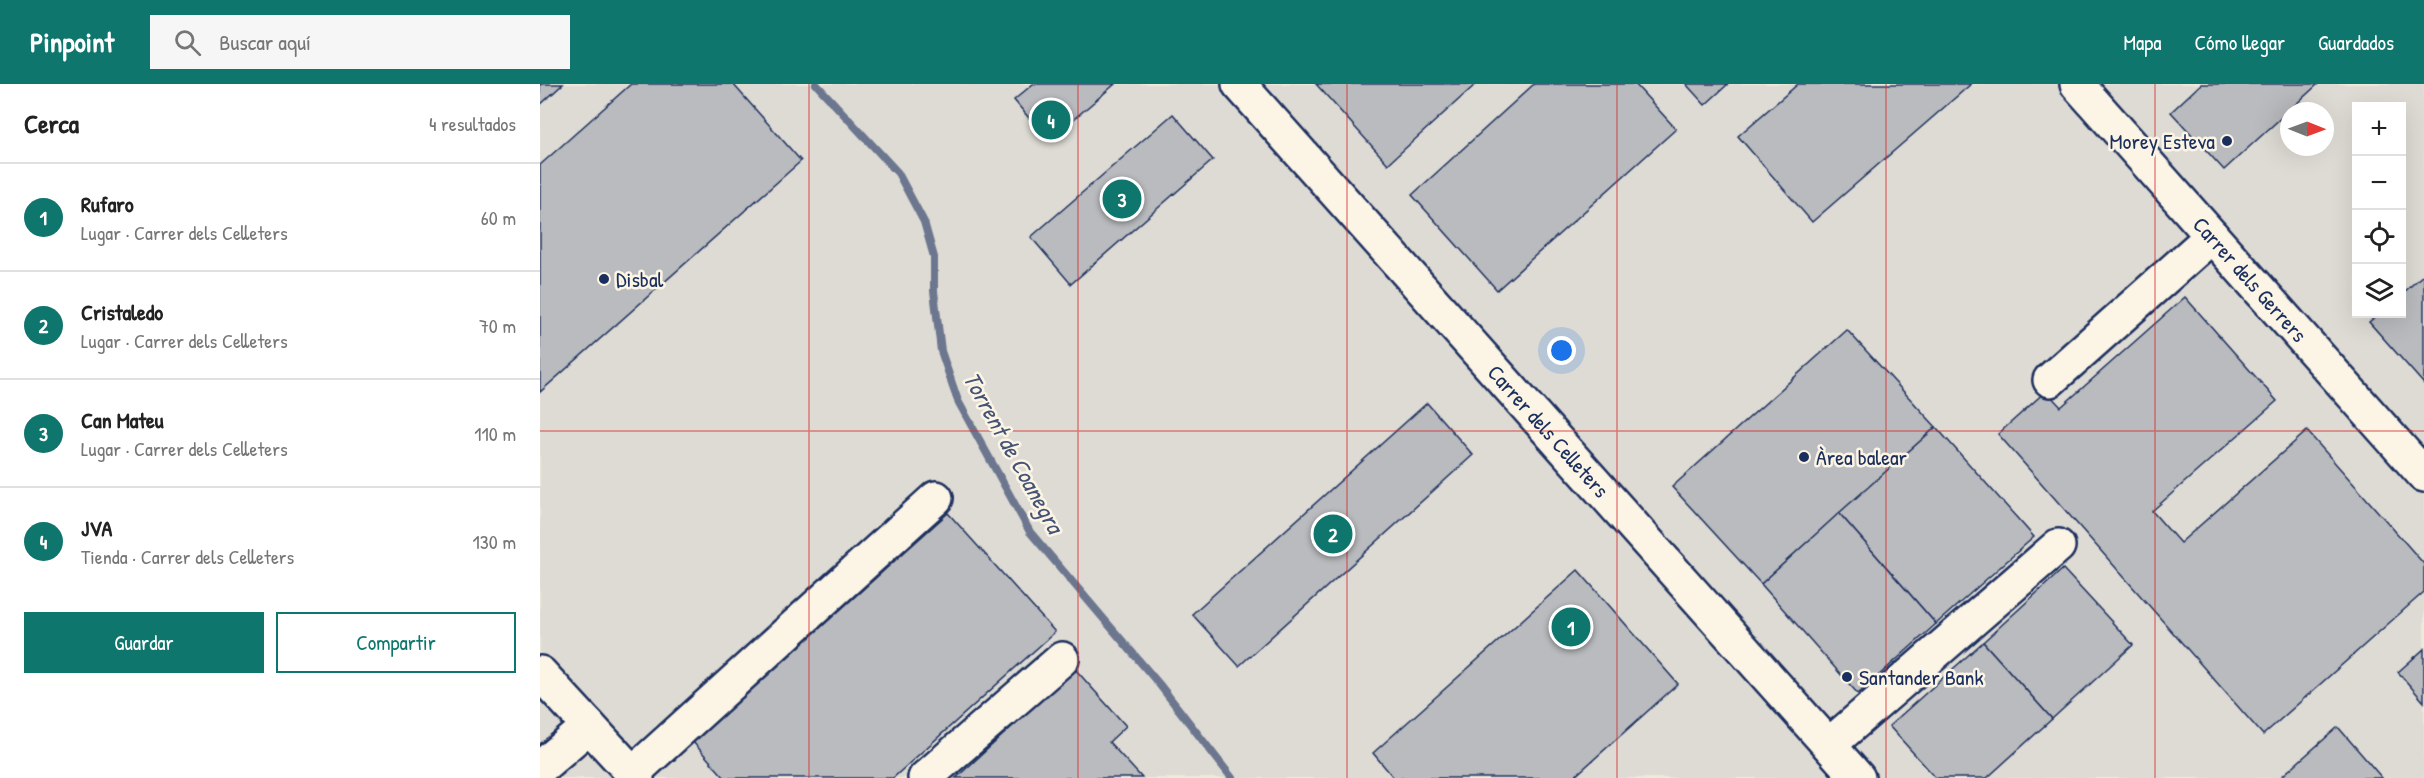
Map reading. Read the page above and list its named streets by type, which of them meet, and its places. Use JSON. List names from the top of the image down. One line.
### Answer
{"streets":{"street":["Carrer dels Gerrers","Carrer dels Celleters"]},"water":["Torrent de Coanegra"],"places":["Morey Esteva","Disbal","Àrea balear","Santander Bank"],"north":"right","page":{"header":"Pinpoint","search":"Buscar aquí","nav":["Mapa","Cómo llegar","Guardados"],"heading":["Cerca","4 resultados"],"pins":["4","3","2","1"],"map_buttons":["+","−"],"list":[{"mark":"1","name":"Rufaro","note":"Lugar · Carrer dels Celleters","value":"60 m"},{"mark":"2","name":"Cristaledo","note":"Lugar · Carrer dels Celleters","value":"70 m"},{"mark":"3","name":"Can Mateu","note":"Lugar · Carrer dels Celleters","value":"110 m"},{"mark":"4","name":"JVA","note":"Tienda · Carrer dels Celleters","value":"130 m"}],"buttons":["Guardar","Compartir"]}}
